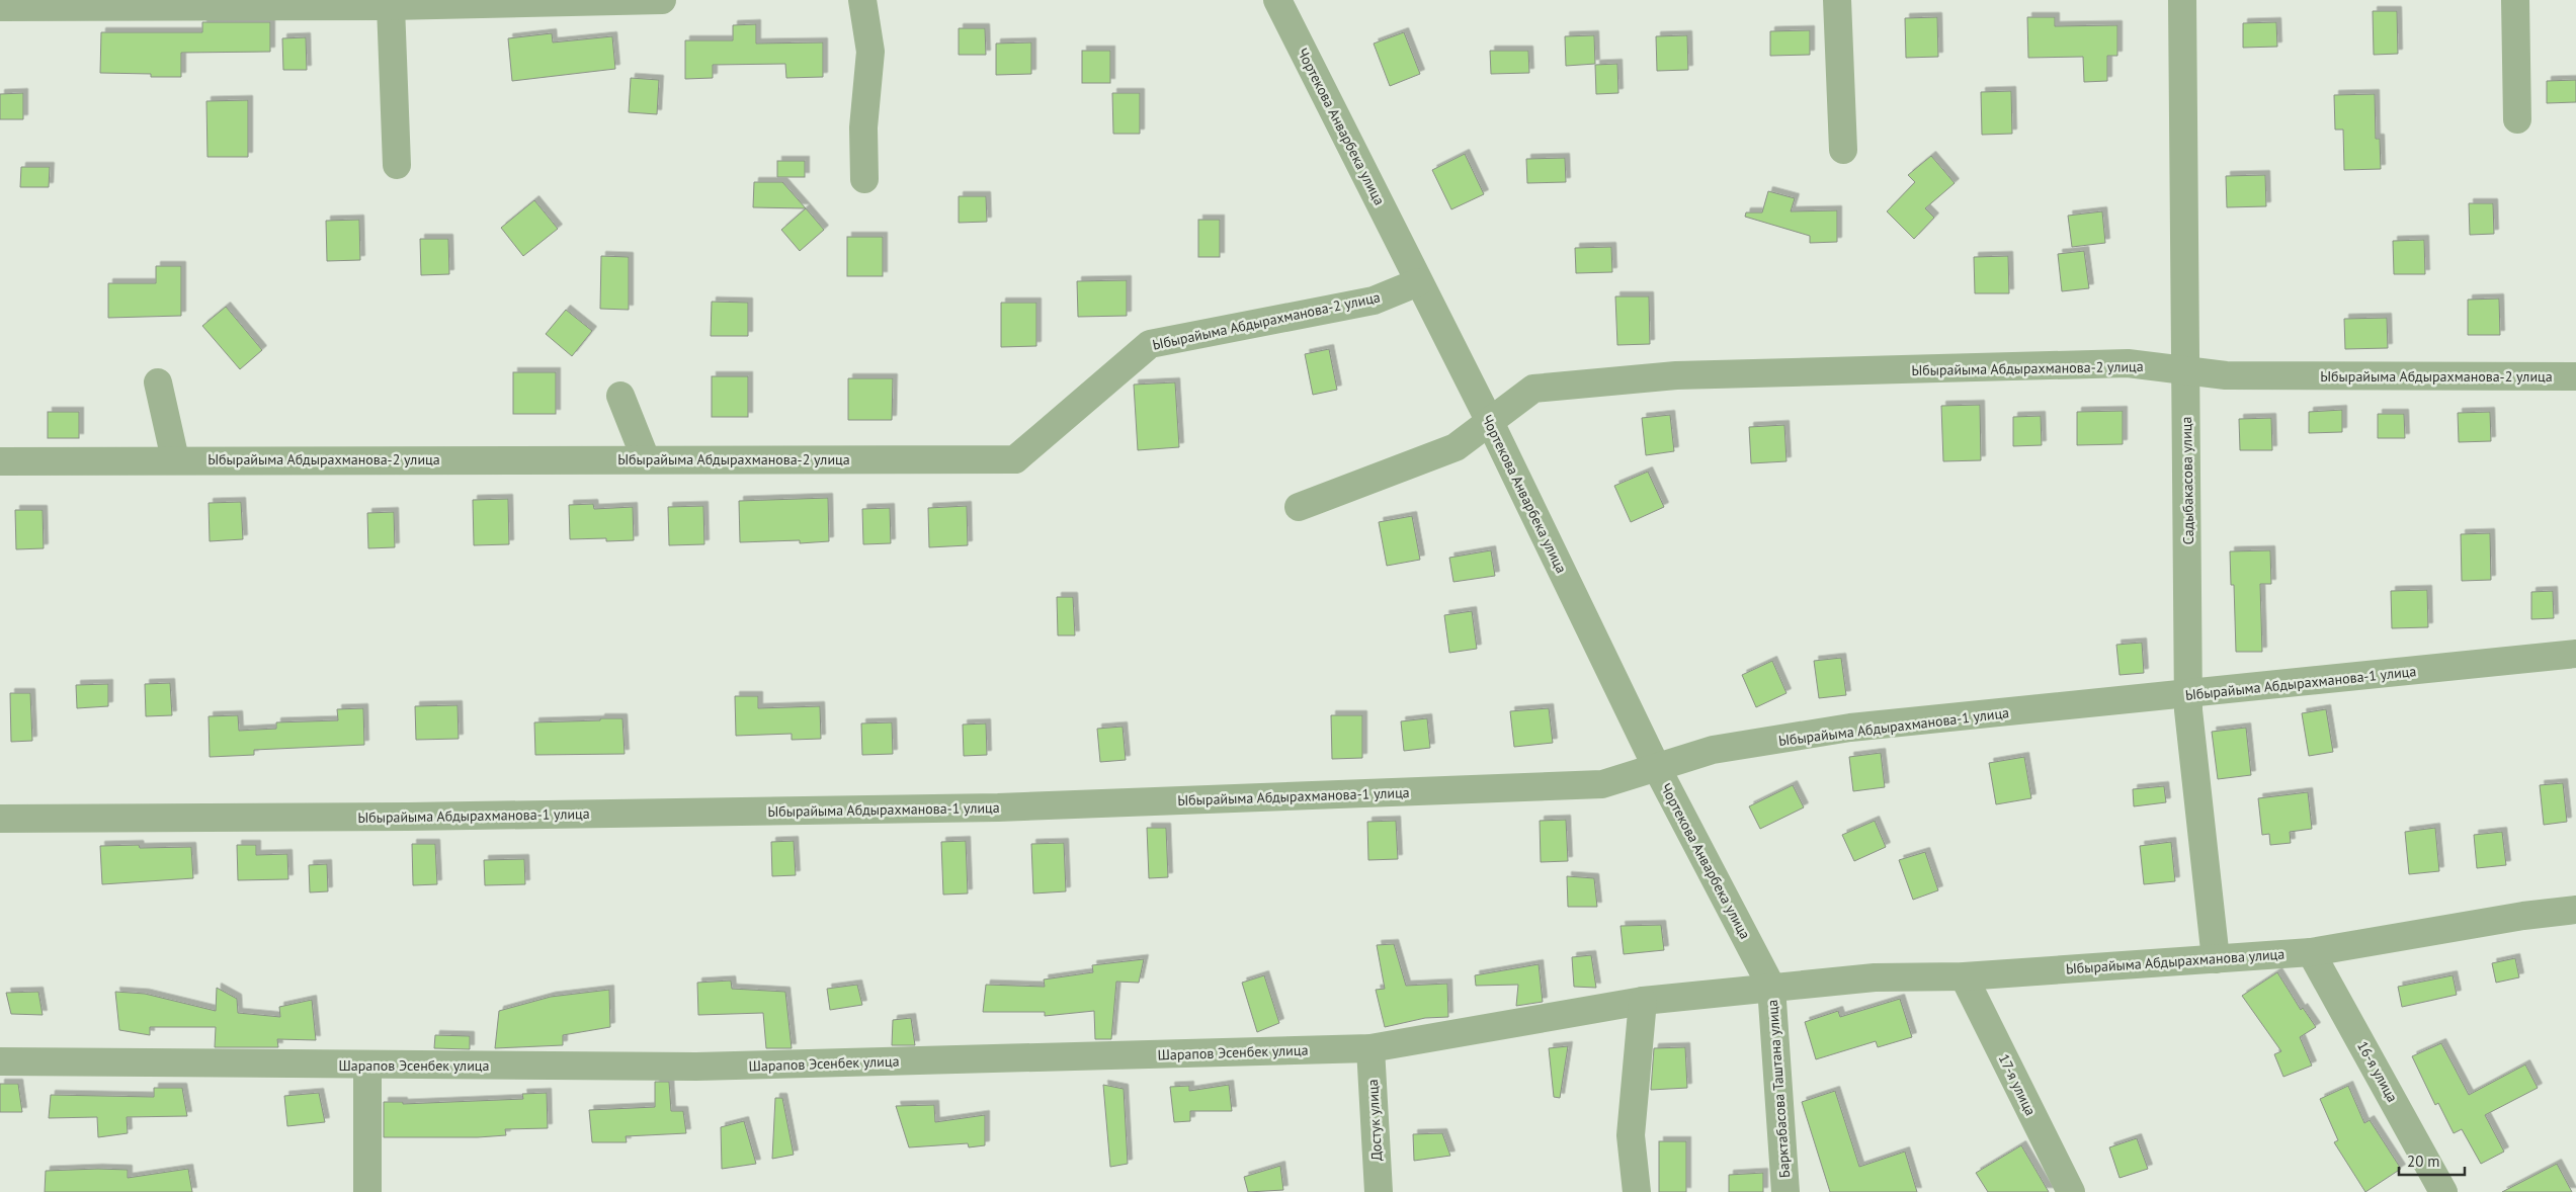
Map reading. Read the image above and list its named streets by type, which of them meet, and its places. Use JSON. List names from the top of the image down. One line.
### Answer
{"streets":{"street":["Чортекова Анварбека улица","Ыбырайыма Абдырахманова-2 улица","Садыбакасова улица","Ыбырайыма Абдырахманова-1 улица","Ыбырайыма Абдырахманова улица","Шарапов Эсенбек улица","16-я улица","17-я улица","Барктабасова Таштана улица","Достук улица"]},"crossings":[["Чортекова Анварбека улица","Ыбырайыма Абдырахманова-2 улица"],["Чортекова Анварбека улица","Ыбырайыма Абдырахманова-1 улица"],["Чортекова Анварбека улица","Ыбырайыма Абдырахманова улица"],["Чортекова Анварбека улица","Шарапов Эсенбек улица"],["Чортекова Анварбека улица","Барктабасова Таштана улица"],["Ыбырайыма Абдырахманова-2 улица","Садыбакасова улица"],["Садыбакасова улица","Ыбырайыма Абдырахманова-1 улица"],["Садыбакасова улица","Ыбырайыма Абдырахманова улица"],["Ыбырайыма Абдырахманова улица","Шарапов Эсенбек улица"],["Ыбырайыма Абдырахманова улица","16-я улица"],["Ыбырайыма Абдырахманова улица","17-я улица"],["Ыбырайыма Абдырахманова улица","Барктабасова Таштана улица"],["Шарапов Эсенбек улица","Барктабасова Таштана улица"],["Шарапов Эсенбек улица","Достук улица"]],"scale_bar":"20 m"}
